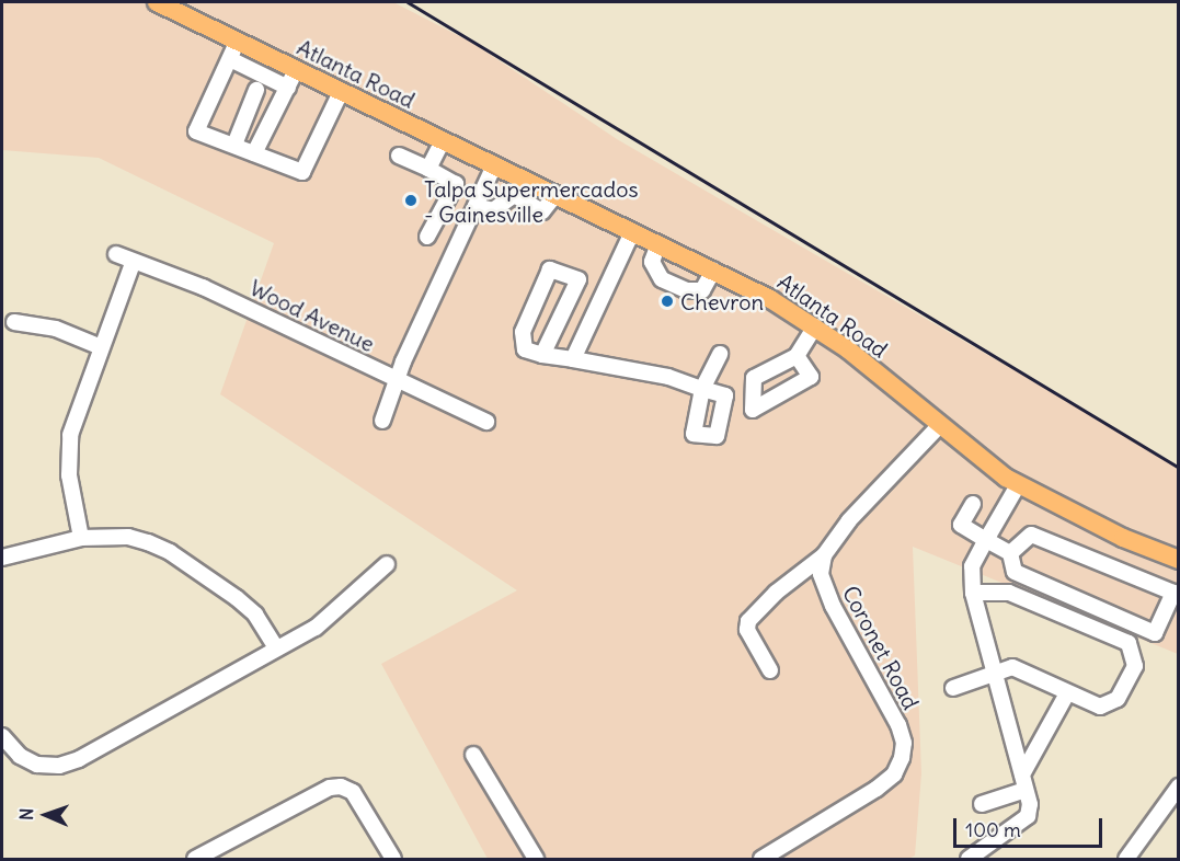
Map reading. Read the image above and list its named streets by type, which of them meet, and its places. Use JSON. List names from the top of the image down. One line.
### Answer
{"streets":{"main road":["Atlanta Road"],"street":["Wood Avenue","Coronet Road"]},"places":["Talpa Supermercados - Gainesville","Chevron"],"scale_bar":"100 m","north":"left"}
